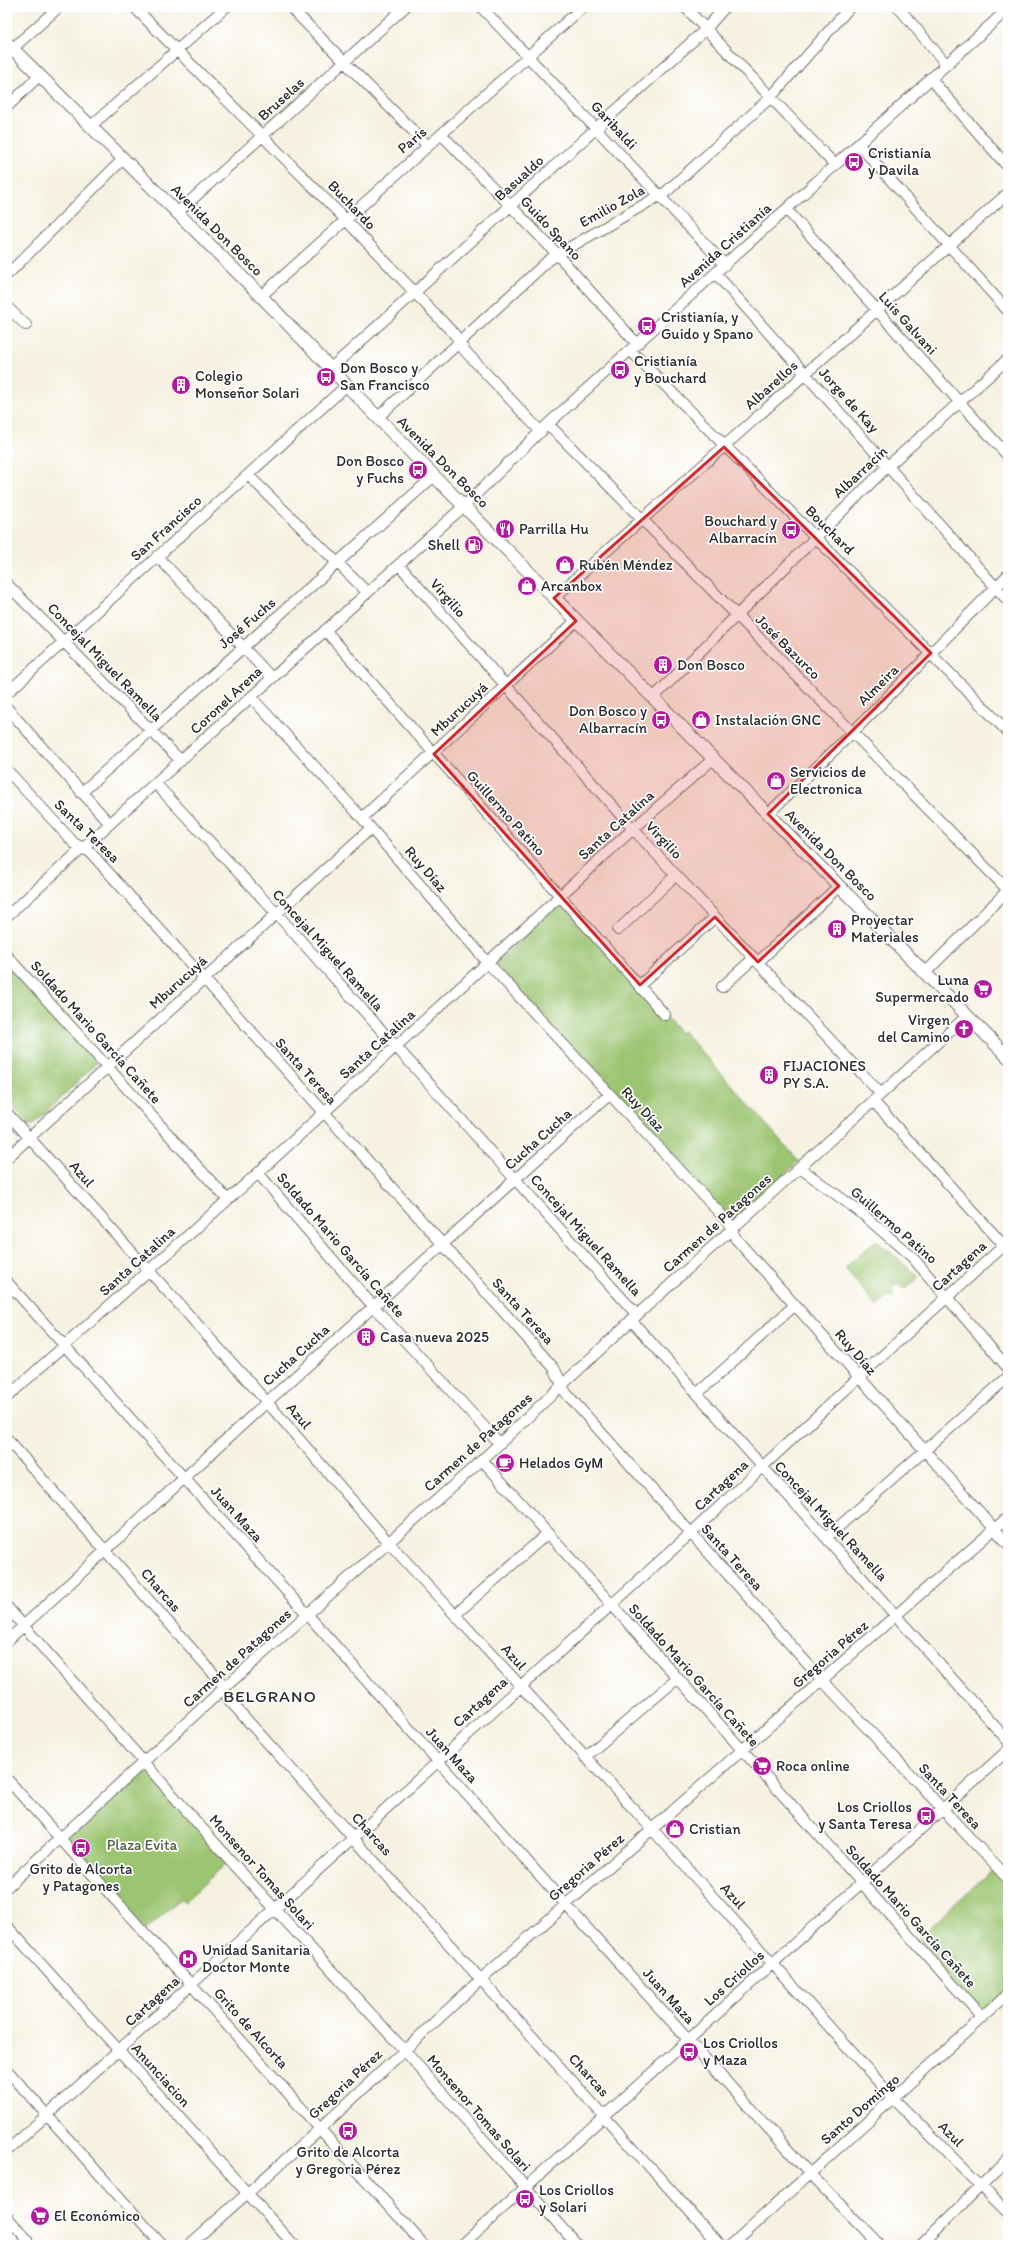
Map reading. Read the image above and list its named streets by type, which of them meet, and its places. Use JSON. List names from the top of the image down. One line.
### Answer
{"streets":{"main road":["Avenida Don Bosco"],"street":["Bruselas","Garibaldi","París","Basualdo","Buchardo","Emilio Zola","Guido Spano","Avenida Cristianía","Luis Galvani","Albarellos","Jorge de Kay","Albarracín","San Francisco","Bouchard","Virgilio","José Fuchs","José Bazurco","Concejal Miguel Ramella","Almeira","Coronel Arena","Mburucuyá","Guillermo Patino","Santa Catalina","Santa Teresa","Ruy Díaz","Soldado Mario García Cañete","Cucha Cucha","Azul","Carmen de Patagones","Cartagena","Juan Maza","Charcas","Gregoria Pérez","Monsenor Tomas Solari","Los Criollos","Grito de Alcorta","Anunciacion","Santo Domingo"]},"crossings":[["Bruselas","Buchardo"],["Bruselas","Avenida Don Bosco"],["Garibaldi","París"],["Garibaldi","Basualdo"],["Garibaldi","Emilio Zola"],["Garibaldi","Avenida Cristianía"],["París","Buchardo"],["París","Guido Spano"],["París","Avenida Don Bosco"],["Basualdo","Buchardo"],["Basualdo","Guido Spano"],["Basualdo","Avenida Don Bosco"],["Buchardo","Emilio Zola"],["Buchardo","Avenida Cristianía"],["Buchardo","José Bazurco"],["Emilio Zola","Guido Spano"],["Emilio Zola","Avenida Don Bosco"],["Guido Spano","Avenida Cristianía"],["Guido Spano","Bouchard"],["Avenida Don Bosco","Avenida Cristianía"],["Avenida Don Bosco","Albarellos"],["Avenida Don Bosco","Albarracín"],["Avenida Don Bosco","San Francisco"],["Avenida Don Bosco","José Fuchs"],["Avenida Don Bosco","Almeira"],["Avenida Don Bosco","Coronel Arena"],["Avenida Don Bosco","Mburucuyá"],["Avenida Don Bosco","Santa Catalina"],["Avenida Don Bosco","Carmen de Patagones"],["Avenida Cristianía","Luis Galvani"],["Avenida Cristianía","Jorge de Kay"],["Avenida Cristianía","Bouchard"],["Avenida Cristianía","José Bazurco"],["Avenida Cristianía","Coronel Arena"],["Luis Galvani","Albarellos"],["Luis Galvani","Albarracín"],["Albarellos","Jorge de Kay"],["Albarellos","Bouchard"],["Albarellos","José Bazurco"],["Jorge de Kay","Albarracín"],["Jorge de Kay","Almeira"],["Albarracín","Bouchard"],["Albarracín","José Bazurco"],["San Francisco","Concejal Miguel Ramella"],["Bouchard","Almeira"],["Virgilio","Coronel Arena"],["Virgilio","Mburucuyá"],["Virgilio","Santa Catalina"],["Virgilio","Carmen de Patagones"],["José Fuchs","Concejal Miguel Ramella"],["José Bazurco","Almeira"],["Concejal Miguel Ramella","Coronel Arena"],["Concejal Miguel Ramella","Mburucuyá"],["Concejal Miguel Ramella","Santa Catalina"],["Concejal Miguel Ramella","Cucha Cucha"],["Concejal Miguel Ramella","Carmen de Patagones"],["Concejal Miguel Ramella","Cartagena"],["Concejal Miguel Ramella","Gregoria Pérez"],["Coronel Arena","Guillermo Patino"],["Coronel Arena","Santa Teresa"],["Coronel Arena","Ruy Díaz"],["Mburucuyá","Guillermo Patino"],["Mburucuyá","Santa Teresa"],["Mburucuyá","Ruy Díaz"],["Mburucuyá","Soldado Mario García Cañete"],["Mburucuyá","Azul"],["Guillermo Patino","Santa Catalina"],["Guillermo Patino","Carmen de Patagones"],["Guillermo Patino","Cartagena"],["Santa Catalina","Santa Teresa"],["Santa Catalina","Ruy Díaz"],["Santa Catalina","Soldado Mario García Cañete"],["Santa Catalina","Azul"],["Santa Catalina","Juan Maza"],["Santa Teresa","Cucha Cucha"],["Santa Teresa","Carmen de Patagones"],["Santa Teresa","Cartagena"],["Santa Teresa","Gregoria Pérez"],["Santa Teresa","Los Criollos"],["Ruy Díaz","Cucha Cucha"],["Ruy Díaz","Carmen de Patagones"],["Ruy Díaz","Cartagena"],["Ruy Díaz","Gregoria Pérez"],["Soldado Mario García Cañete","Cucha Cucha"],["Soldado Mario García Cañete","Carmen de Patagones"],["Soldado Mario García Cañete","Cartagena"],["Soldado Mario García Cañete","Gregoria Pérez"],["Soldado Mario García Cañete","Los Criollos"],["Soldado Mario García Cañete","Santo Domingo"],["Cucha Cucha","Azul"],["Cucha Cucha","Juan Maza"],["Cucha Cucha","Charcas"],["Cucha Cucha","Monsenor Tomas Solari"],["Azul","Carmen de Patagones"],["Azul","Cartagena"],["Azul","Gregoria Pérez"],["Azul","Los Criollos"],["Azul","Santo Domingo"],["Carmen de Patagones","Juan Maza"],["Carmen de Patagones","Charcas"],["Carmen de Patagones","Monsenor Tomas Solari"],["Carmen de Patagones","Grito de Alcorta"],["Cartagena","Juan Maza"],["Cartagena","Charcas"],["Cartagena","Monsenor Tomas Solari"],["Cartagena","Grito de Alcorta"],["Cartagena","Anunciacion"],["Juan Maza","Gregoria Pérez"],["Juan Maza","Los Criollos"],["Juan Maza","Santo Domingo"],["Charcas","Gregoria Pérez"],["Charcas","Los Criollos"],["Gregoria Pérez","Monsenor Tomas Solari"],["Gregoria Pérez","Grito de Alcorta"],["Gregoria Pérez","Anunciacion"],["Monsenor Tomas Solari","Los Criollos"]],"districts":["BELGRANO"],"parks":["Plaza Evita"],"places":{"bus stop":["Cristianía y Davila","Cristianía, y Guido y Spano","Cristianía y Bouchard","Don Bosco y San Francisco","Don Bosco y Fuchs","Bouchard y Albarracín","Don Bosco y Albarracín","Los Criollos y Santa Teresa","Grito de Alcorta y Patagones","Los Criollos y Maza","Grito de Alcorta y Gregoria Pérez","Los Criollos y Solari"],"building":["Colegio Monseñor Solari","Don Bosco","Proyectar Materiales","FIJACIONES PY S.A.","Casa nueva 2025"],"restaurant":["Parrilla Hu"],"fuel station":["Shell"],"shop":["Rubén Méndez","Arcanbox","Instalación GNC","Servicios de Electronica","Cristian"],"supermarket":["Luna Supermercado","Roca online","El Económico"],"church":["Virgen del Camino"],"cafe":["Helados GyM"],"hospital":["Unidad Sanitaria Doctor Monte"]}}
